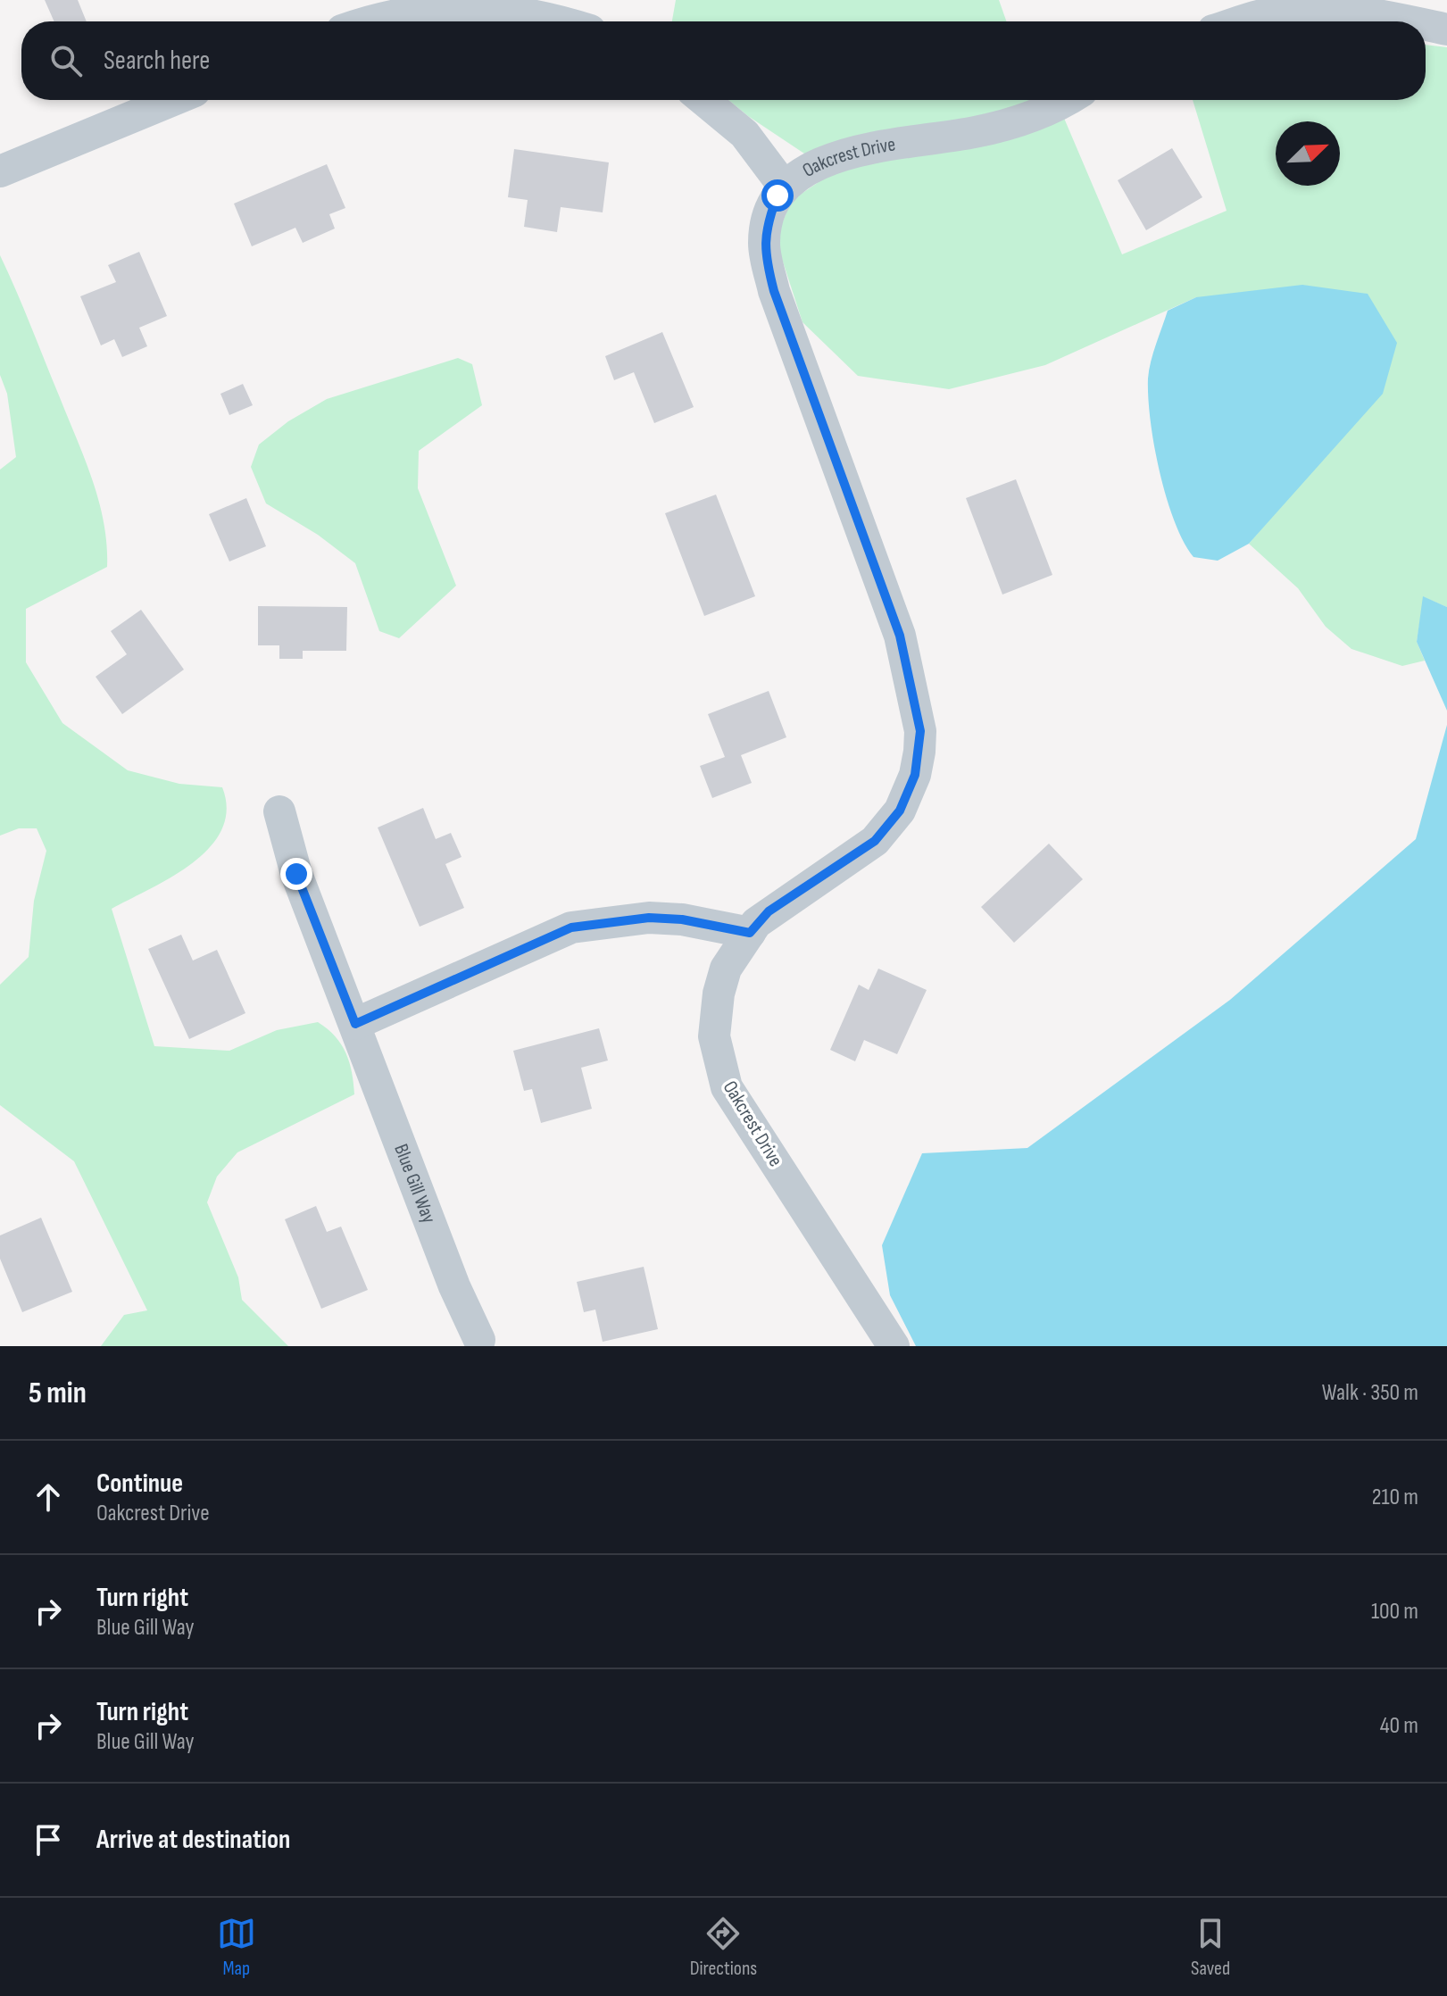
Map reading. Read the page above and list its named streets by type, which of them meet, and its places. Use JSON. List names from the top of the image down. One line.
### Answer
{"streets":{"street":["Oakcrest Drive","Blue Gill Way"]},"north":"top right","page":{"search":"Search here","heading":["5 min","Walk · 350 m"],"list":[["Continue","Oakcrest Drive","210 m"],["Turn right","Blue Gill Way","100 m"],["Turn right","Blue Gill Way","40 m"],"Arrive at destination"],"nav":["Map","Directions","Saved"]}}
